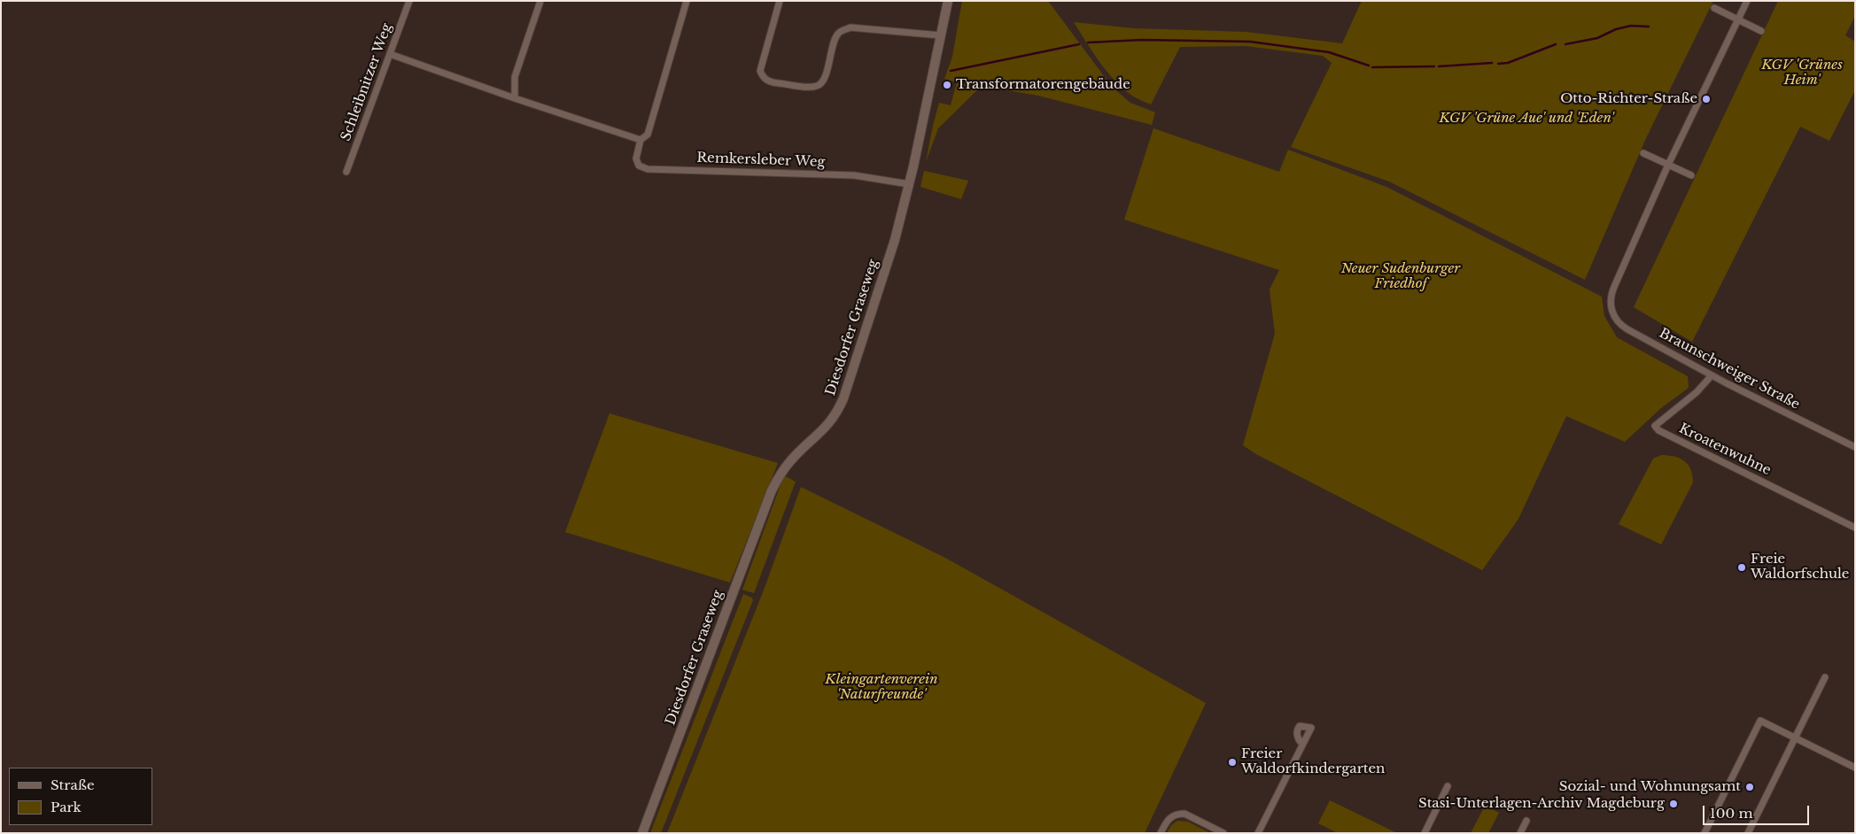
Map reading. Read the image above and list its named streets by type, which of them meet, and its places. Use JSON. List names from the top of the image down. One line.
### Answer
{"streets":{"main road":["Diesdorfer Graseweg"],"street":["Schleibnitzer Weg","Remkersleber Weg","Braunschweiger Straße","Kroatenwuhne"]},"crossings":[["Remkersleber Weg","Diesdorfer Graseweg"],["Braunschweiger Straße","Kroatenwuhne"]],"parks":["KGV 'Grünes Heim'","KGV 'Grüne Aue' und 'Eden'","Neuer Sudenburger Friedhof","Kleingartenverein 'Naturfreunde'"],"places":["Transformatorengebäude","Otto-Richter-Straße","Freie Waldorfschule","Freier Waldorfkindergarten","Sozial- und Wohnungsamt","Stasi-Unterlagen-Archiv Magdeburg"],"legend":["Straße","Park"],"scale_bar":"100 m"}
